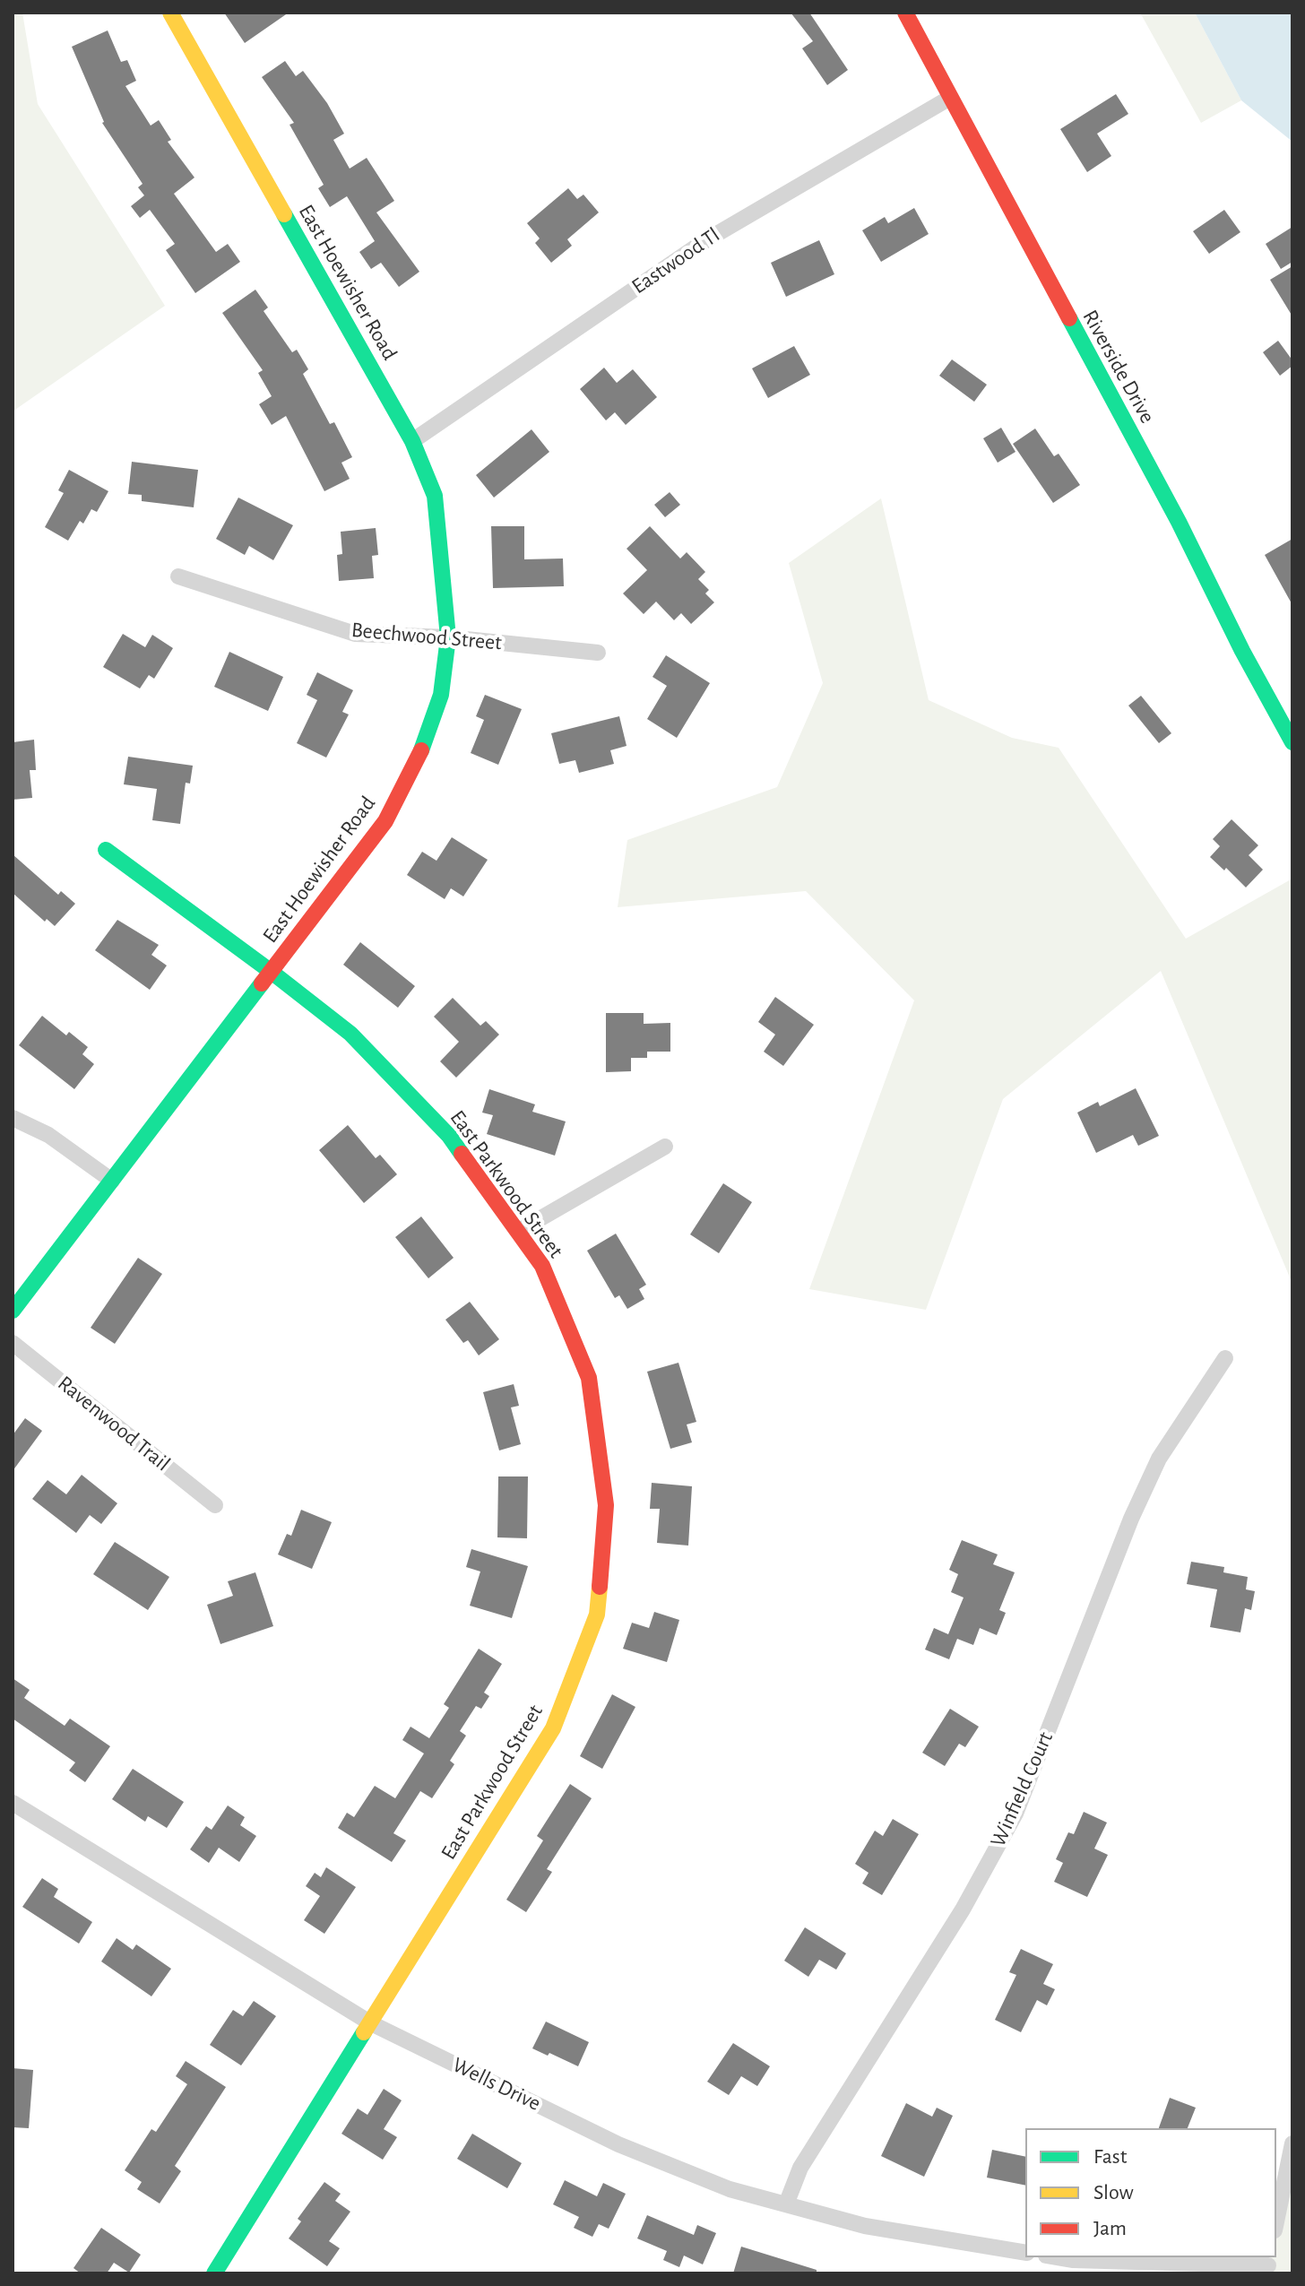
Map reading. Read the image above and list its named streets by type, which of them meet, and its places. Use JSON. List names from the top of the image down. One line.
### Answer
{"streets":{"street":["Eastwood Tl","East Hoewisher Road","Riverside Drive","Beechwood Street","East Parkwood Street","Ravenwood Trail","Winfield Court","Wells Drive"]},"crossings":[["Eastwood Tl","East Hoewisher Road"],["Eastwood Tl","Riverside Drive"],["East Hoewisher Road","Beechwood Street"],["East Hoewisher Road","East Parkwood Street"],["East Parkwood Street","Wells Drive"],["Winfield Court","Wells Drive"]],"legend":["Fast","Slow","Jam"]}
